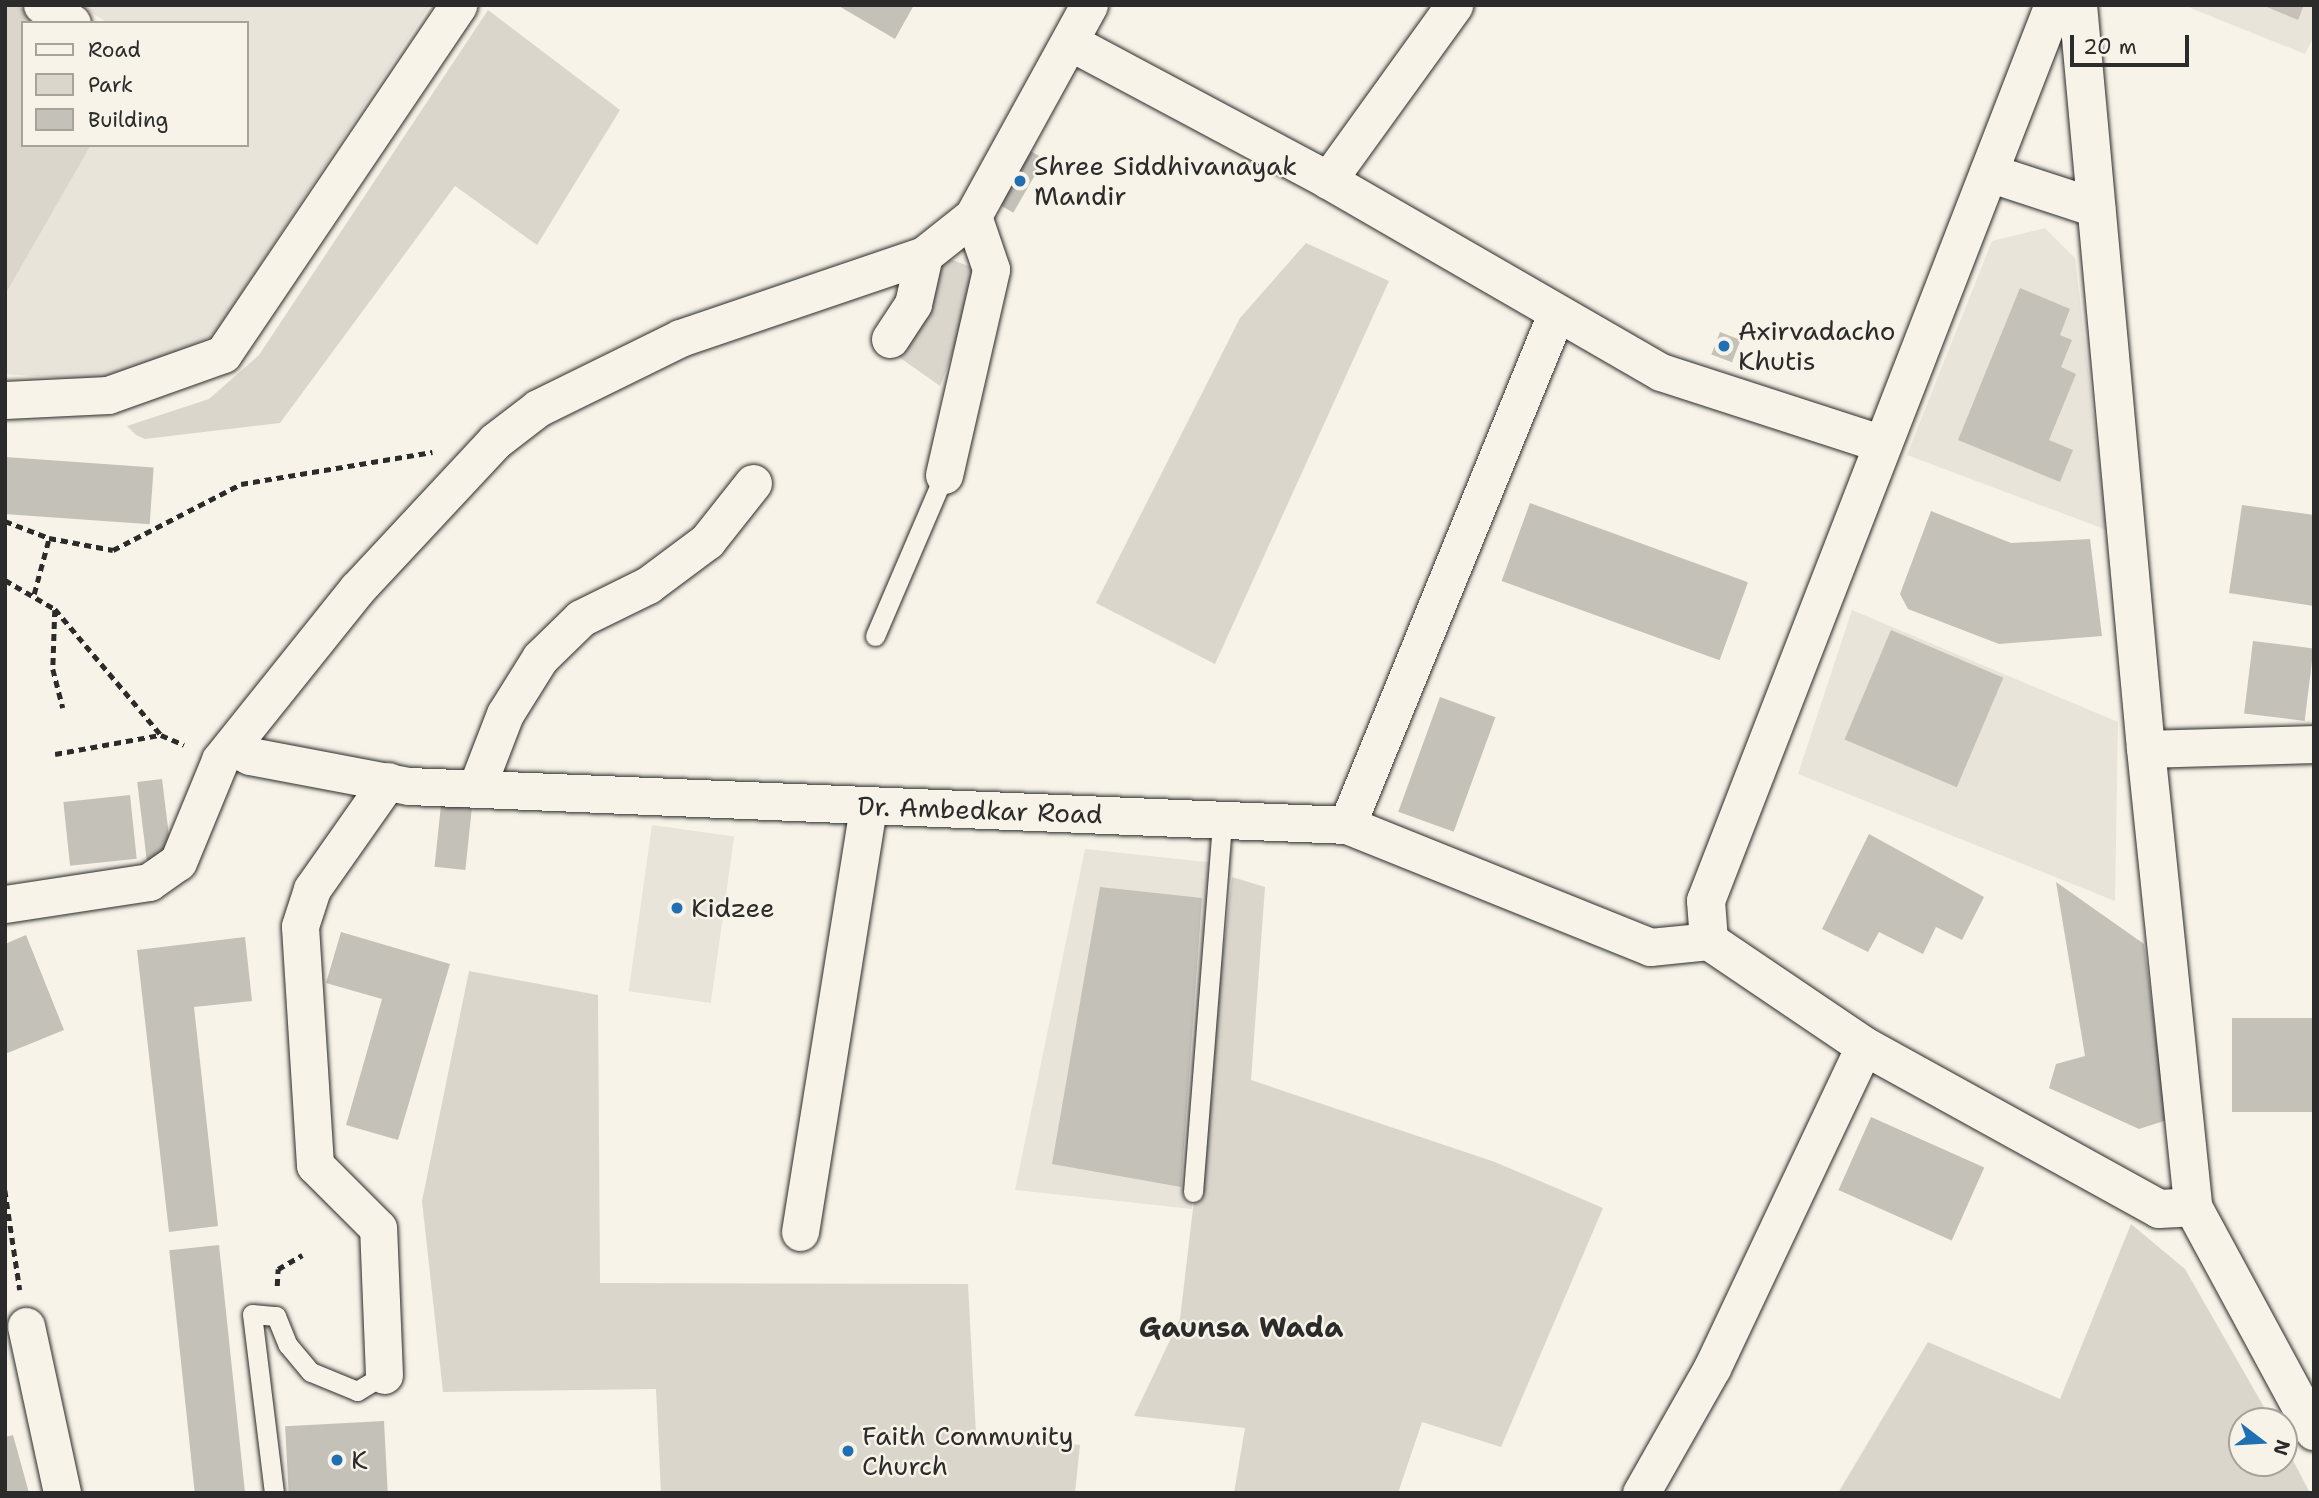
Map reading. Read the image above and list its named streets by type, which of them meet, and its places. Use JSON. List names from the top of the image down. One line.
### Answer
{"streets":{"street":["Dr. Ambedkar Road"]},"districts":["Gaunsa Wada"],"places":["Shree Siddhivanayak Mandir","Axirvadacho Khutis","Kidzee","Faith Community Church","K"],"legend":["Road","Park","Building"],"scale_bar":"20 m","north":"right"}
